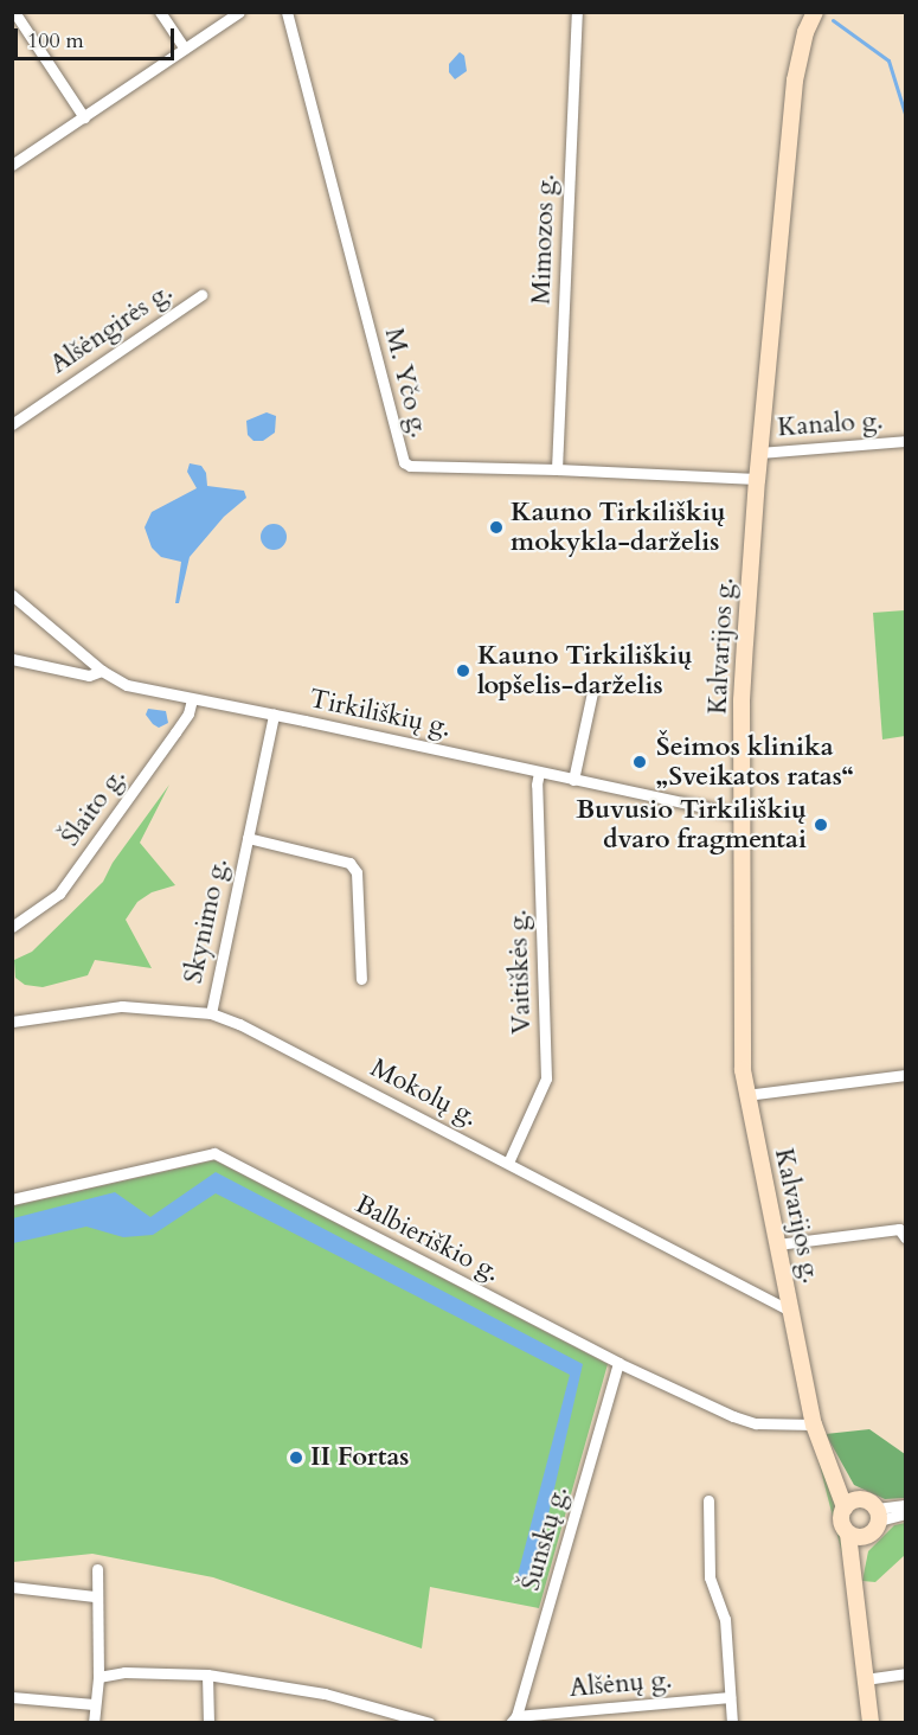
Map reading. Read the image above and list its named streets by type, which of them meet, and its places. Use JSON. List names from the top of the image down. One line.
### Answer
{"streets":{"main road":["Kalvarijos g."],"street":["Mimozos g.","Alšėngirės g.","M. Yčo g.","Kanalo g.","Tirkiliškių g.","Šlaito g.","Skynimo g.","Vaitiškės g.","Mokolų g.","Balbieriškio g.","Šunskų g.","Alšėnų g."]},"crossings":[["Mimozos g.","M. Yčo g."],["M. Yčo g.","Kalvarijos g."],["Kanalo g.","Kalvarijos g."],["Kalvarijos g.","Tirkiliškių g."],["Kalvarijos g.","Mokolų g."],["Kalvarijos g.","Balbieriškio g."],["Tirkiliškių g.","Šlaito g."],["Tirkiliškių g.","Skynimo g."],["Tirkiliškių g.","Vaitiškės g."],["Skynimo g.","Mokolų g."],["Vaitiškės g.","Mokolų g."],["Balbieriškio g.","Šunskų g."],["Šunskų g.","Alšėnų g."]],"places":["Kauno Tirkiliškių mokykla-darželis","Kauno Tirkiliškių lopšelis-darželis","Šeimos klinika „Sveikatos ratas“","Buvusio Tirkiliškių dvaro fragmentai","II Fortas"],"scale_bar":"100 m"}
